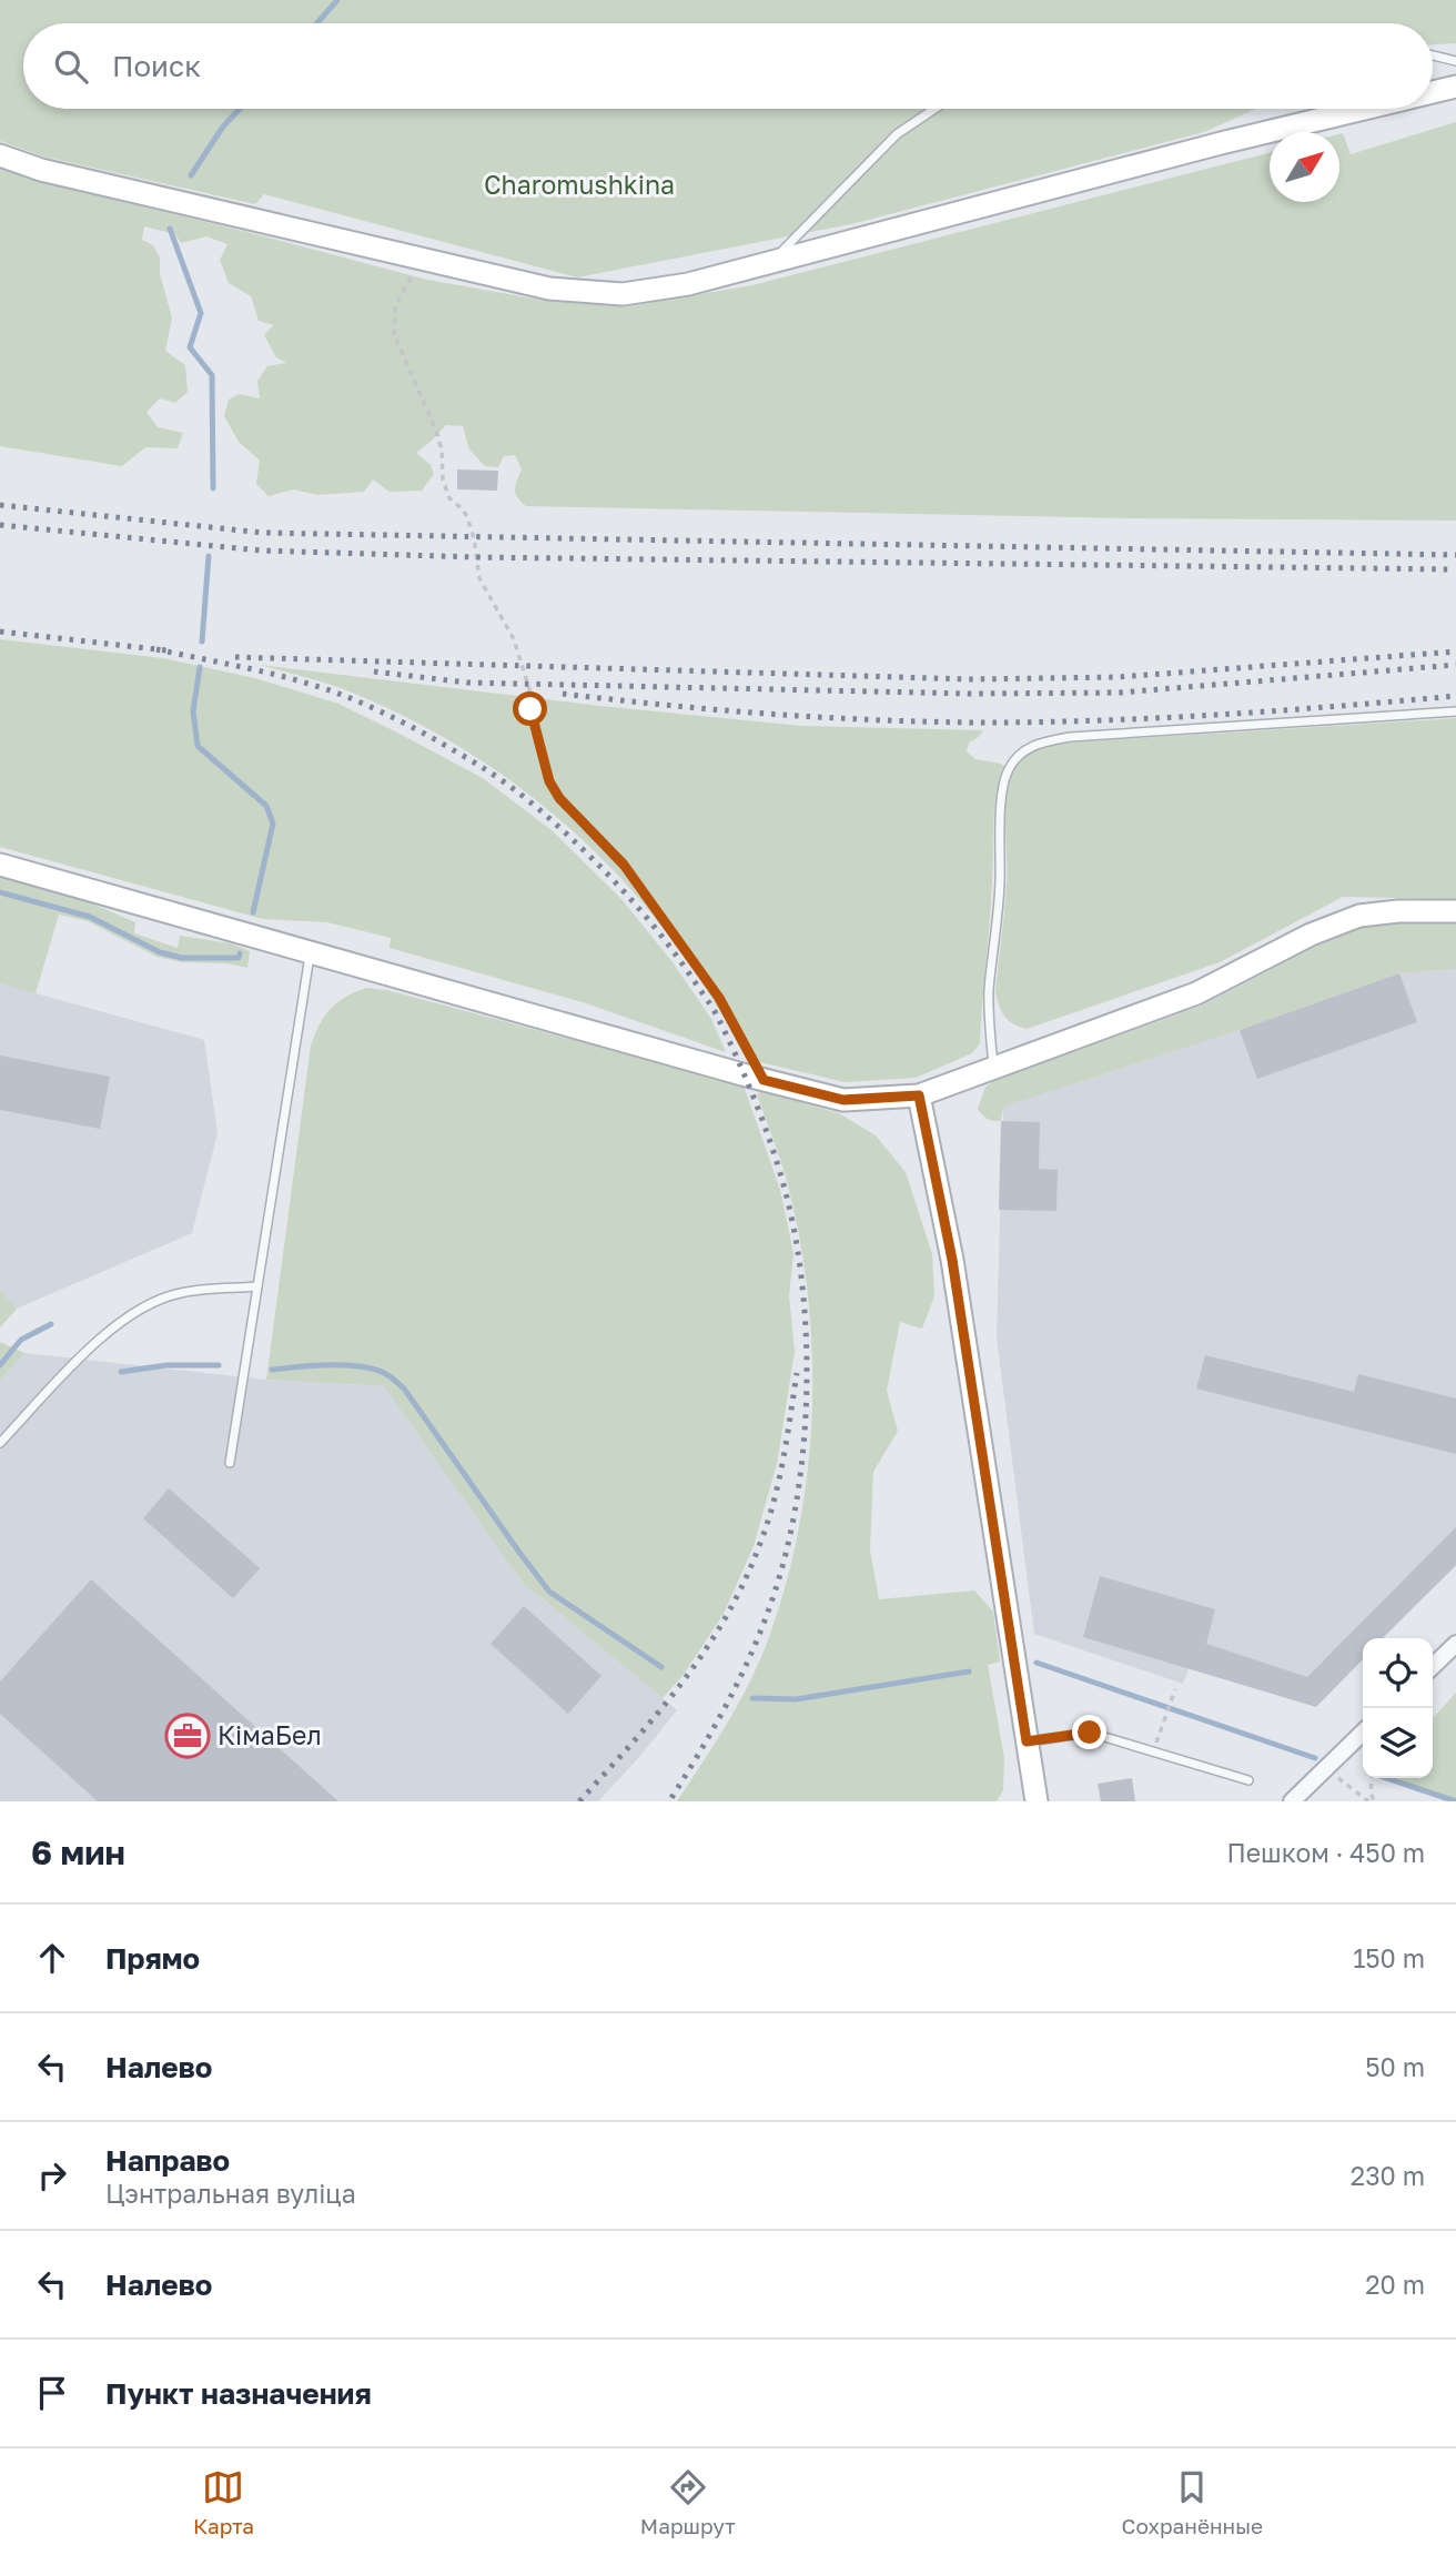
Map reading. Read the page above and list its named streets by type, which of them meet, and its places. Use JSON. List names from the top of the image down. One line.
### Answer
{"parks":["Charomushkina"],"places":{"office":["КімаБел"]},"north":"top right","page":{"search":"Поиск","heading":["6 мин","Пешком · 450 m"],"list":[["Прямо","150 m"],["Налево","50 m"],["Направо","Цэнтральная вуліца","230 m"],["Налево","20 m"],"Пункт назначения"],"nav":["Карта","Маршрут","Сохранённые"]}}
